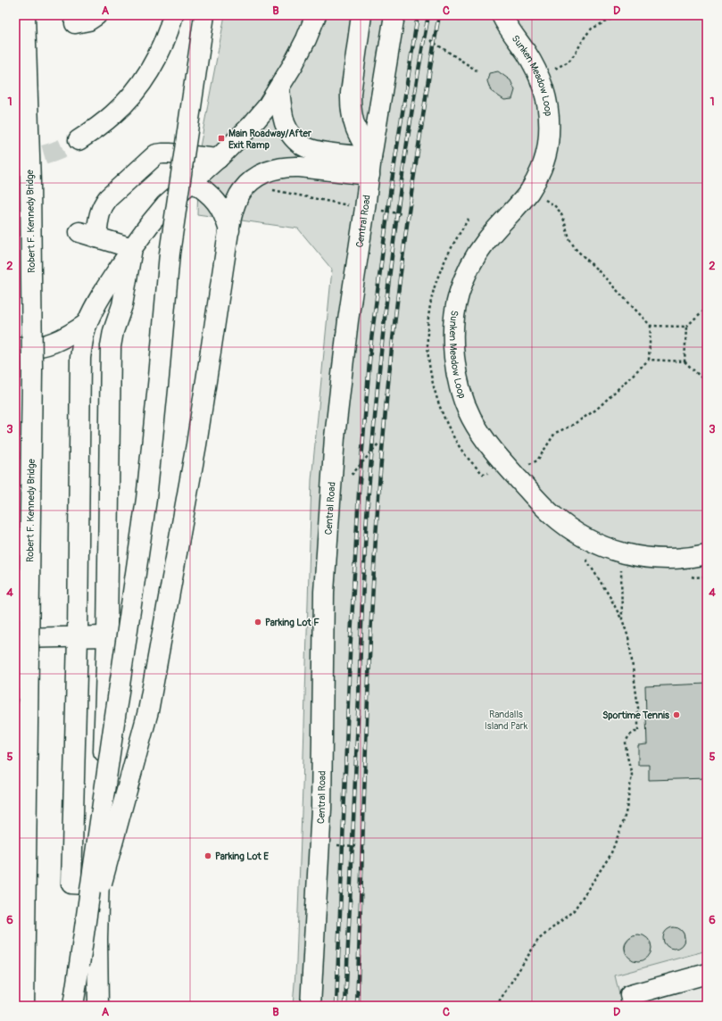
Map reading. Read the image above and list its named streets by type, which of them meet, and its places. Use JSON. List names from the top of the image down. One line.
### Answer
{"streets":{"main road":["Sunken Meadow Loop","Robert F. Kennedy Bridge","Central Road"]},"parks":["Randalls Island Park"],"places":{"transit":["Main Roadway/After Exit Ramp"],"other":["Parking Lot F","Sportime Tennis","Parking Lot E"]},"grid":{"columns":["A","B","C","D"],"rows":["1","2","3","4","5","6"]}}
